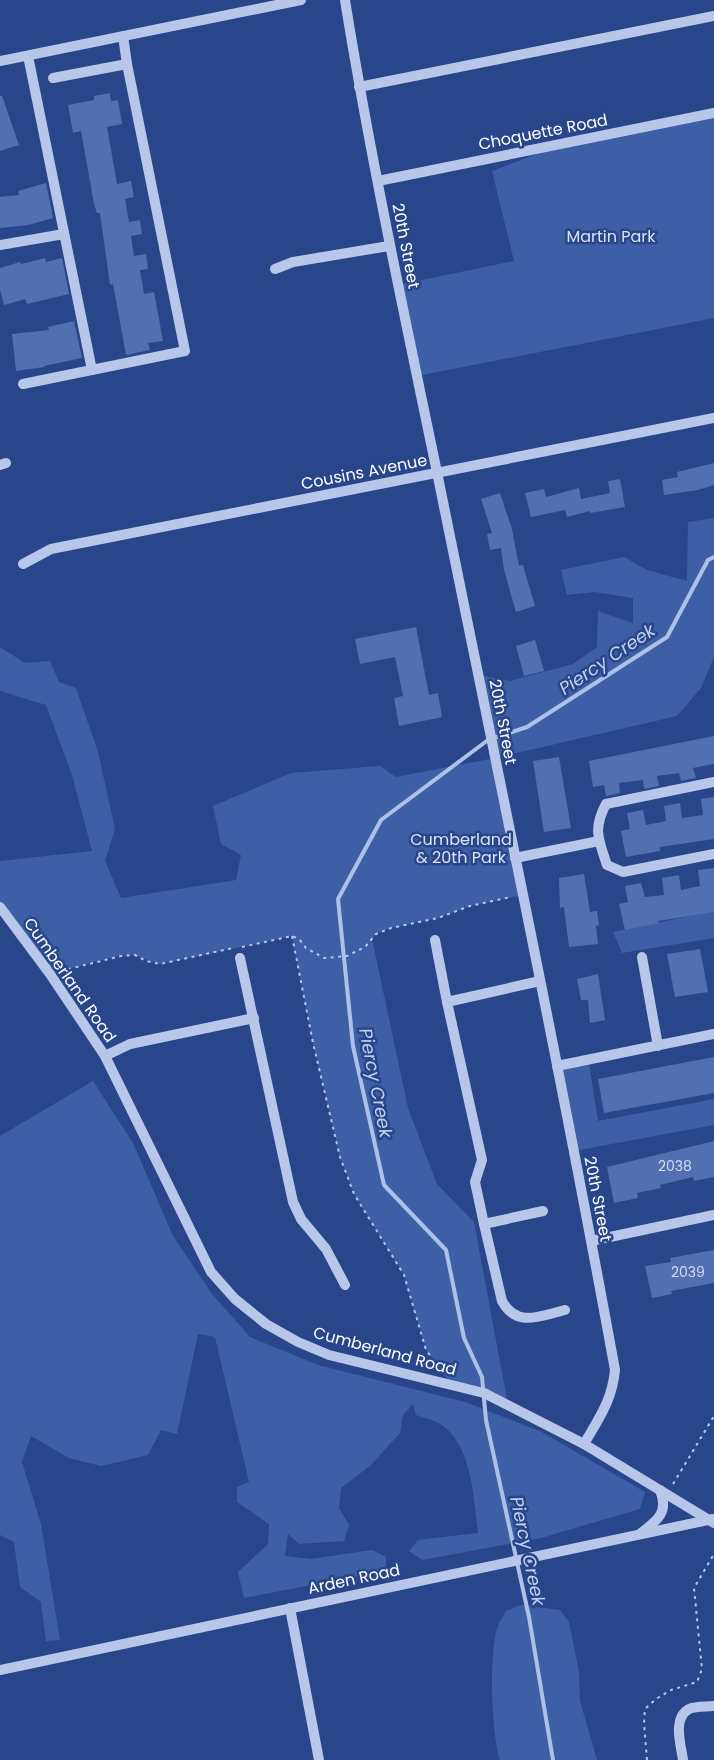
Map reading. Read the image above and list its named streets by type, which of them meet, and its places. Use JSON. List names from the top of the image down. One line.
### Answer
{"streets":{"street":["Choquette Road","20th Street","Cousins Avenue","Cumberland Road","Arden Road"]},"crossings":[["Choquette Road","20th Street"],["20th Street","Cousins Avenue"],["20th Street","Cumberland Road"],["Cumberland Road","Arden Road"]],"water":["Piercy Creek"],"parks":["Martin Park","Cumberland & 20th Park"],"house_numbers":["2038","2039"]}
